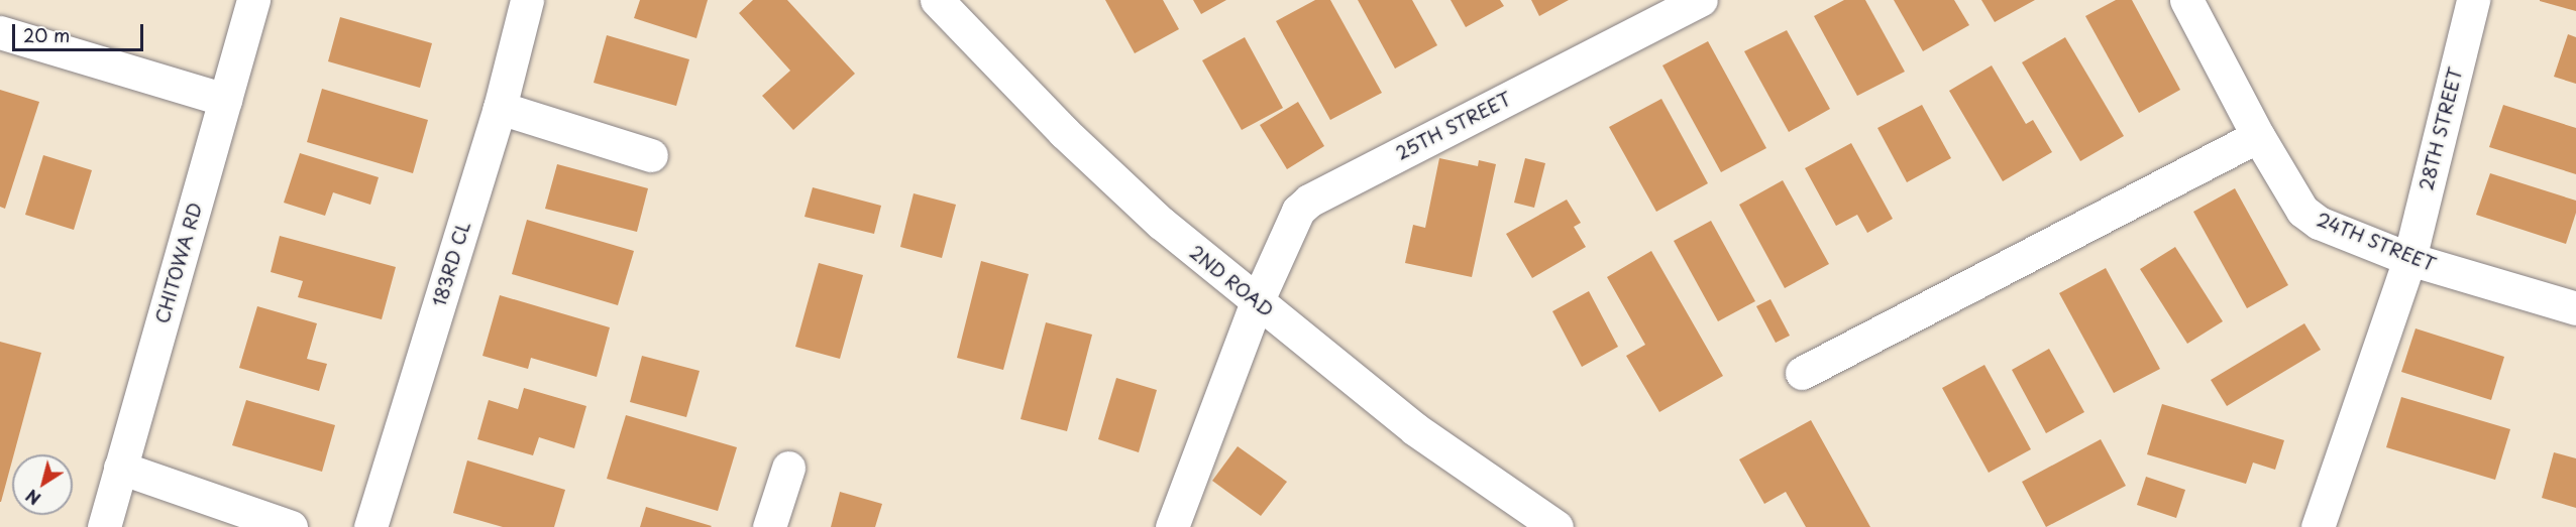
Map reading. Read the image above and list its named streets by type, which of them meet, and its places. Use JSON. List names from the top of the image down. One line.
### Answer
{"streets":{"street":["25TH STREET","28TH STREET","24TH STREET","CHITOWA RD","183RD CL","2ND ROAD"]},"crossings":[["25TH STREET","2ND ROAD"],["28TH STREET","24TH STREET"]],"scale_bar":"20 m","north":"bottom left"}
